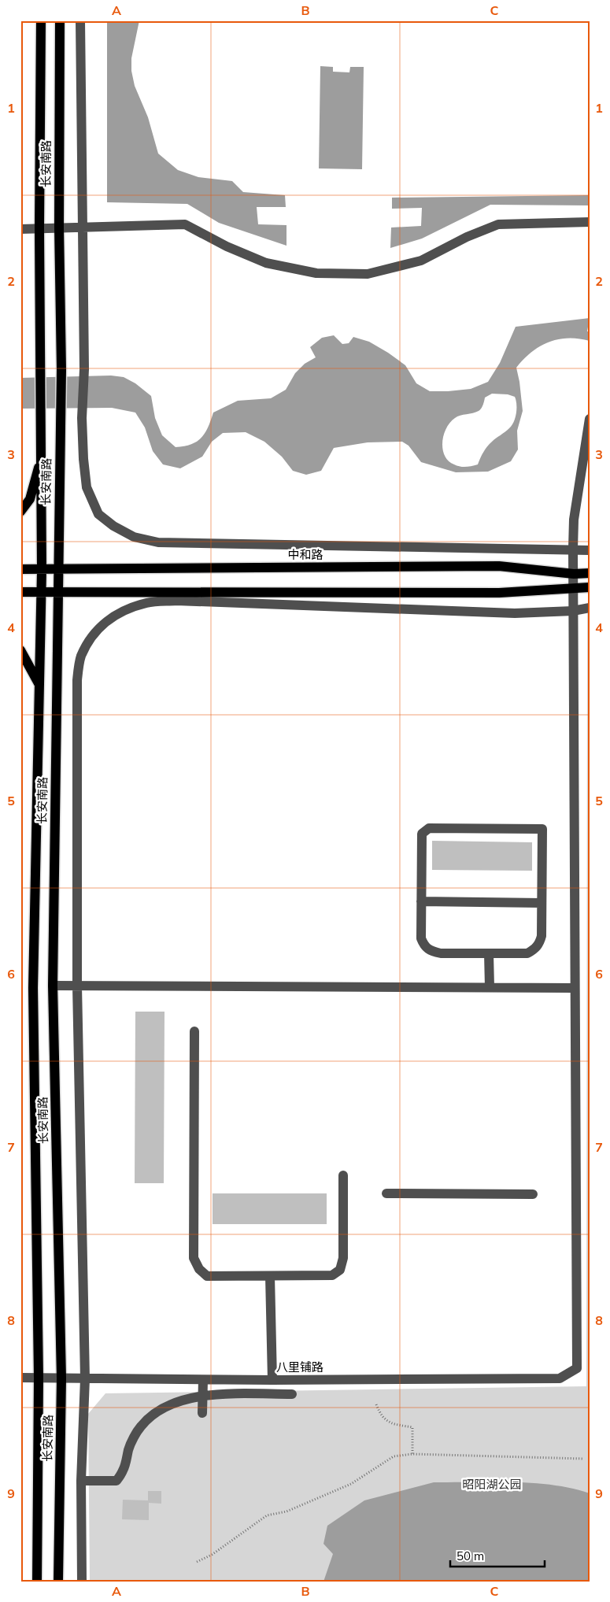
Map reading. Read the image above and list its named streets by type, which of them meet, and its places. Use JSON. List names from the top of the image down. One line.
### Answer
{"streets":{"main road":["长安南路","中和路"],"street":["八里铺路"]},"crossings":[["长安南路","中和路"],["长安南路","八里铺路"]],"parks":["昭阳湖公园"],"scale_bar":"50 m","grid":{"columns":["A","B","C"],"rows":["1","2","3","4","5","6","7","8","9"]}}
